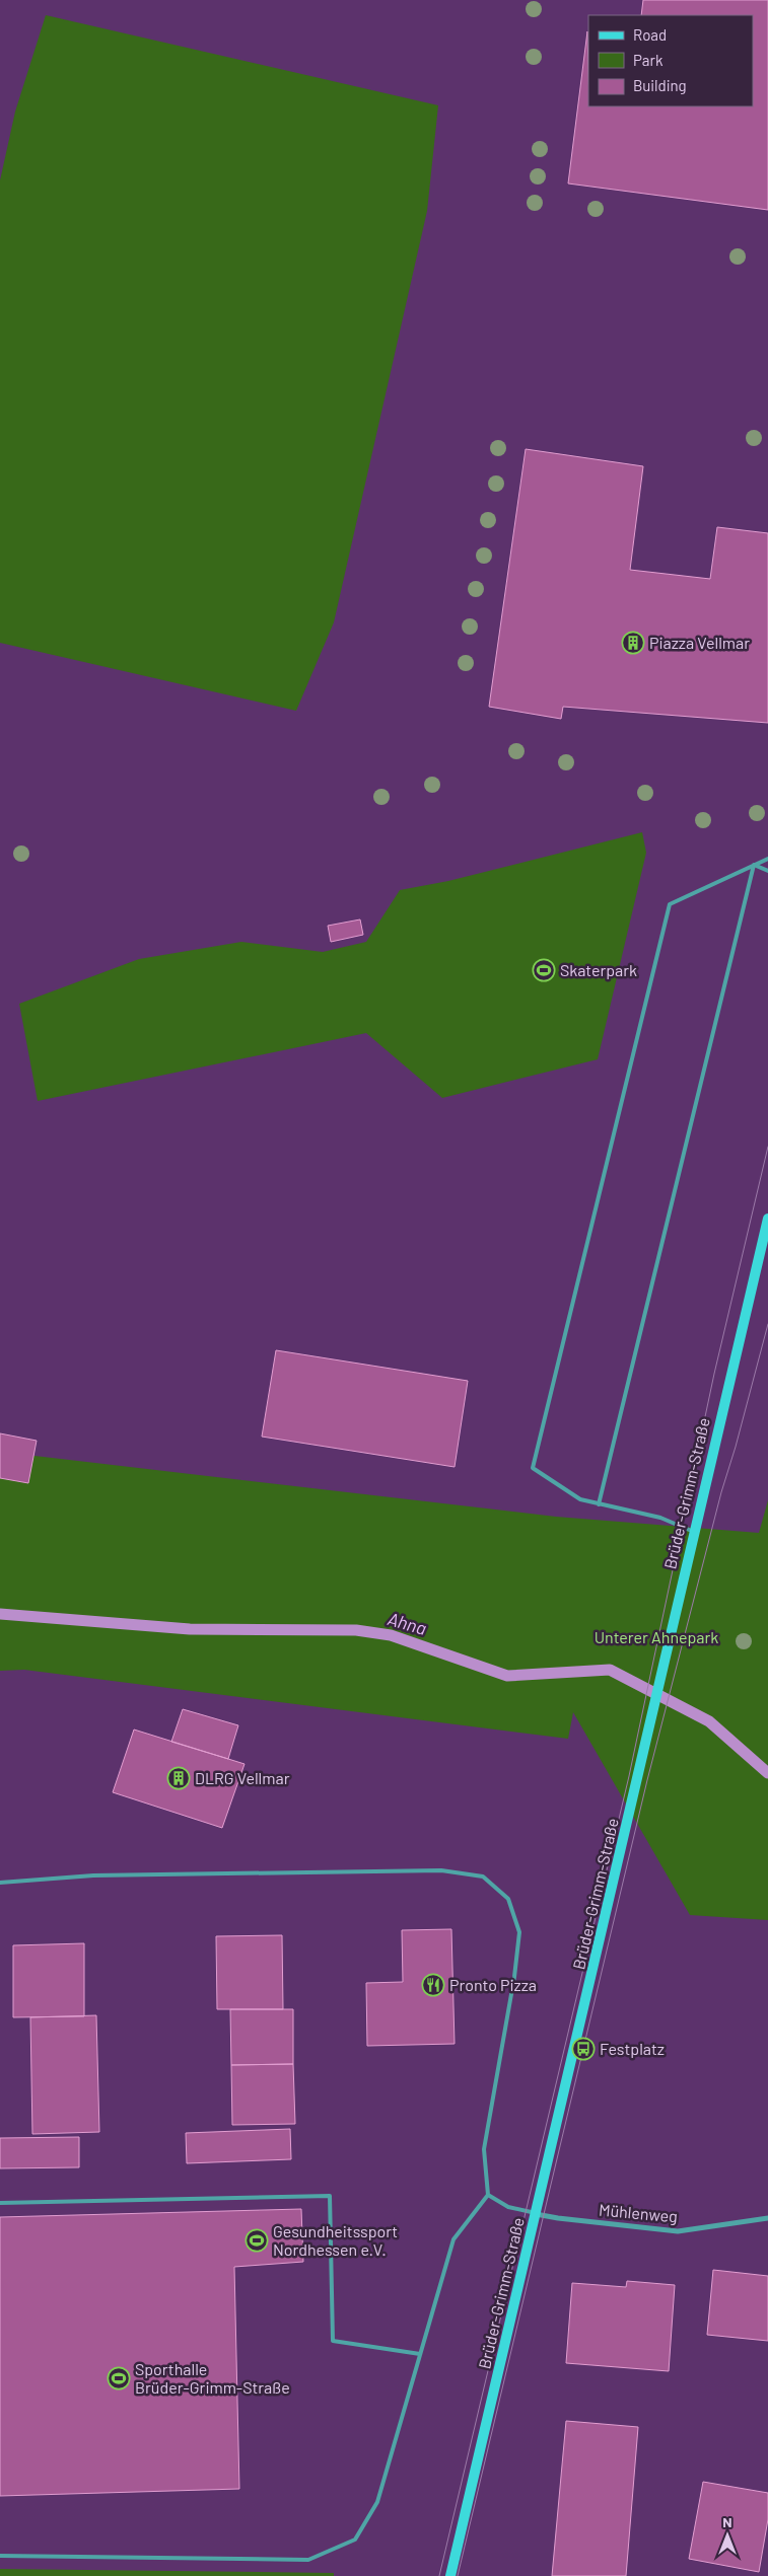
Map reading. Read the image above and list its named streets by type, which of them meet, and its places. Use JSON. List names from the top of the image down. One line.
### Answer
{"streets":{"street":["Brüder-Grimm-Straße","Mühlenweg"]},"crossings":[["Brüder-Grimm-Straße","Mühlenweg"]],"water":["Ahna"],"parks":["Unterer Ahnepark"],"places":{"building":["Piazza Vellmar","DLRG Vellmar"],"sports":["Skaterpark","Gesundheitssport Nordhessen e.V.","Sporthalle Brüder-Grimm-Straße"],"restaurant":["Pronto Pizza"],"bus stop":["Festplatz"]},"legend":["Road","Park","Building"],"north":"top"}
